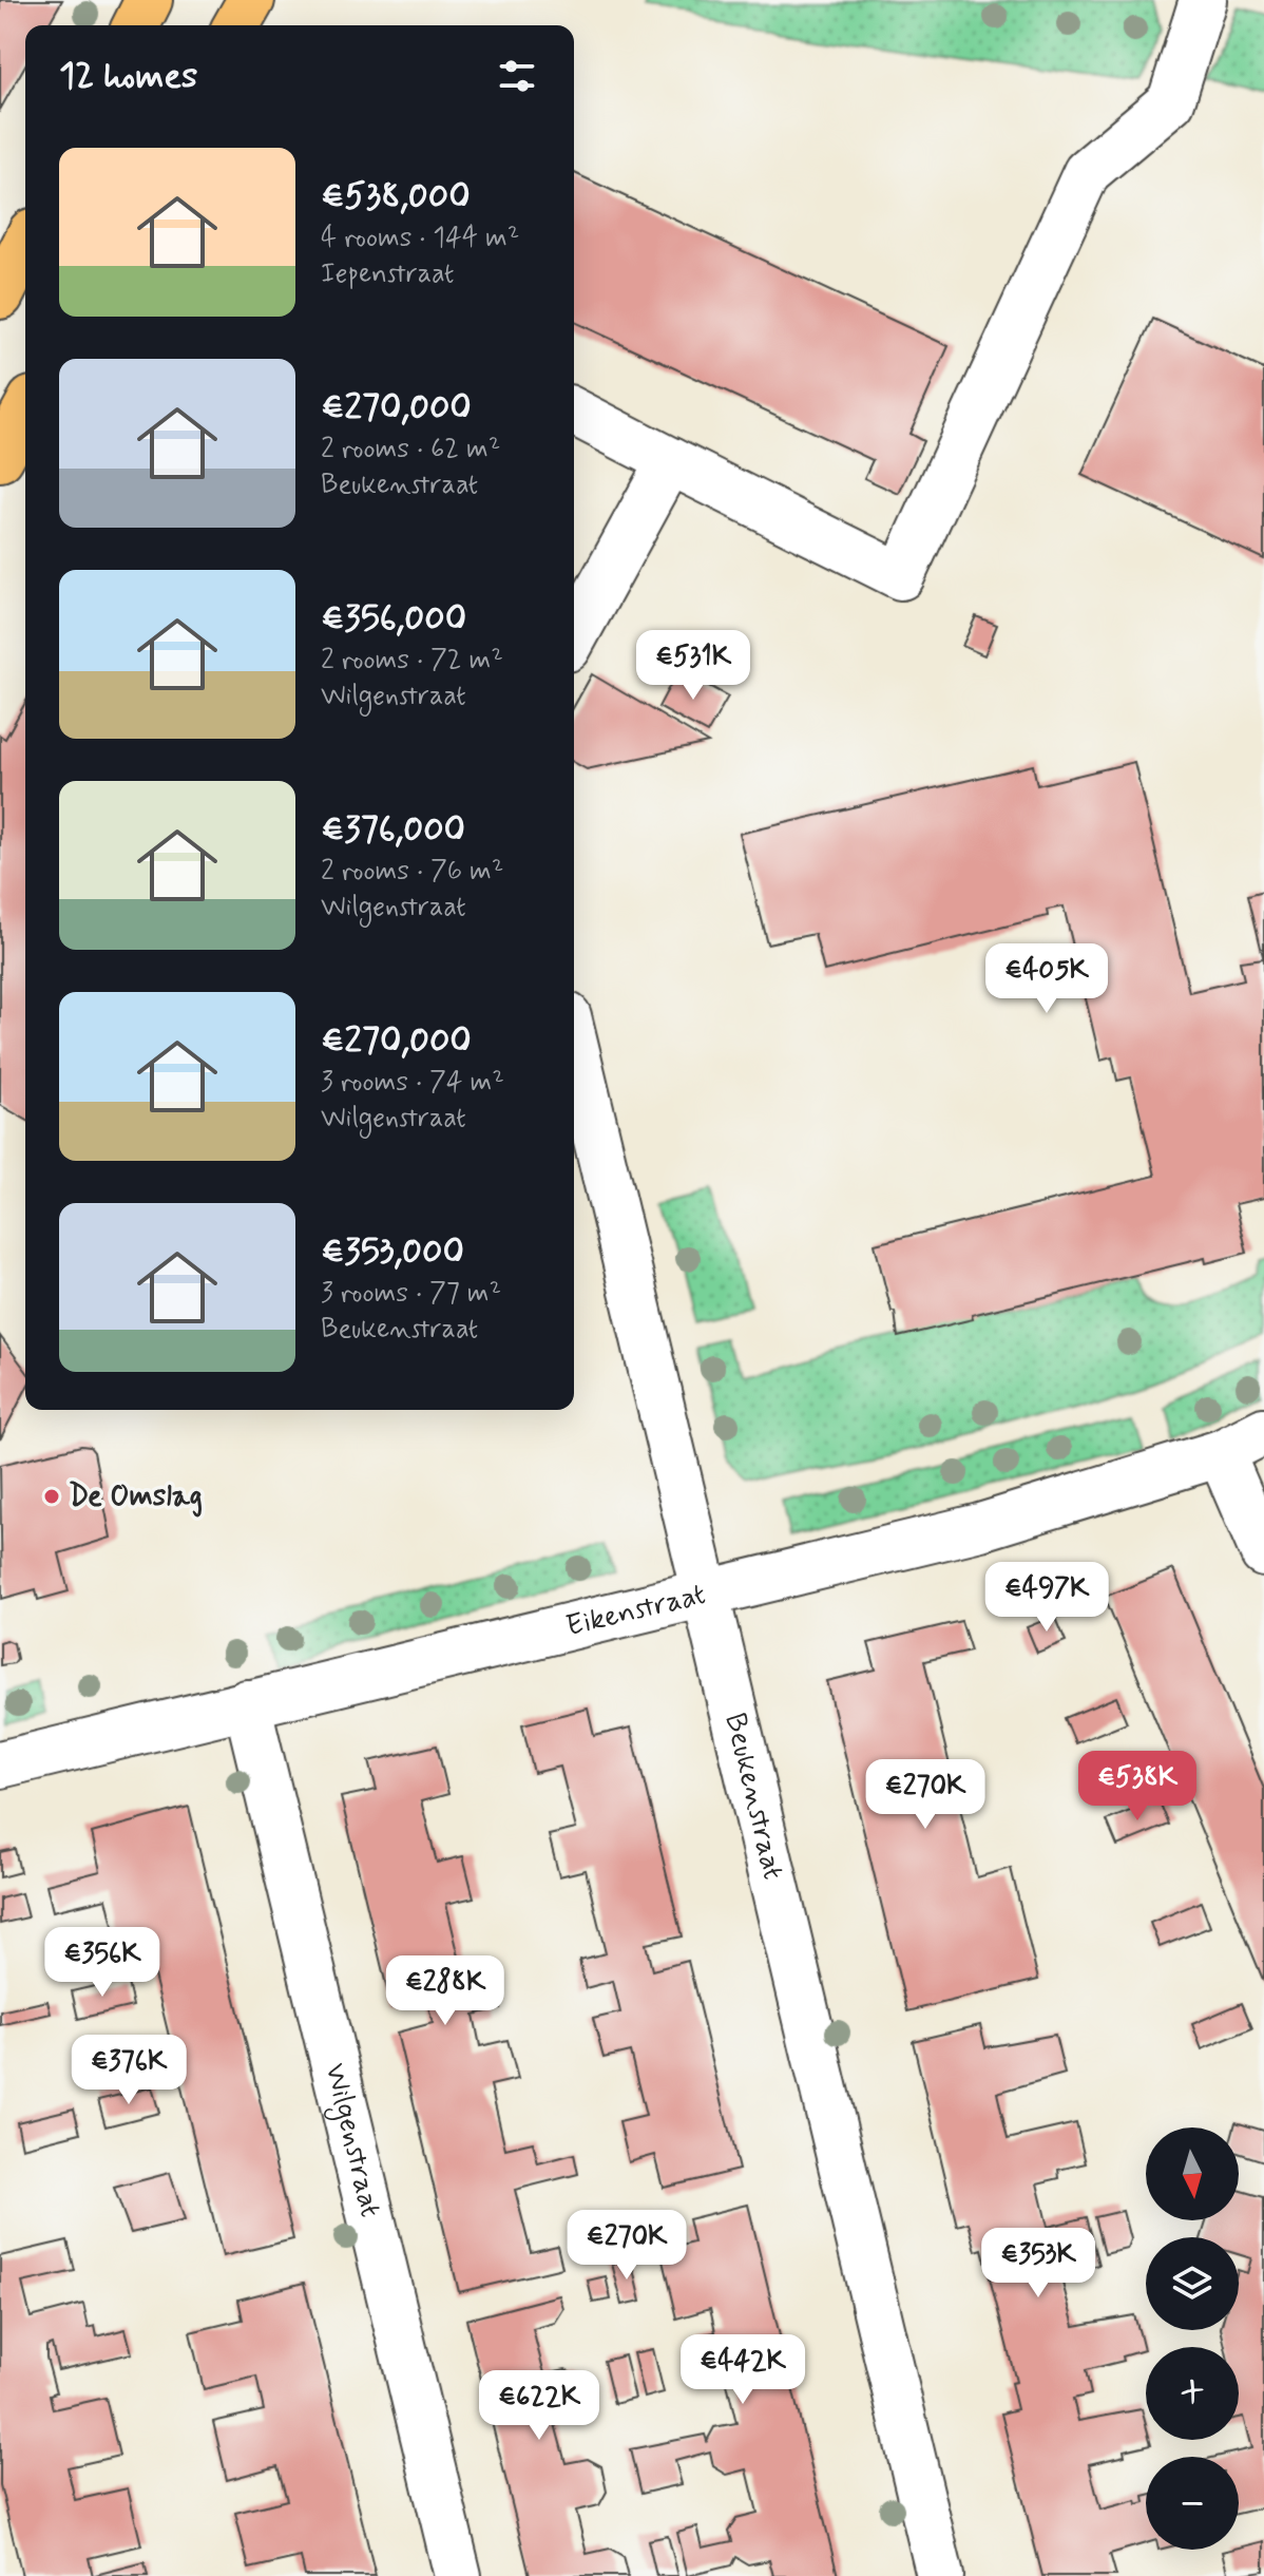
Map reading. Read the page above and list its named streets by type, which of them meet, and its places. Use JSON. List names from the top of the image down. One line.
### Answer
{"streets":{"street":["Eikenstraat","Beukenstraat","Wilgenstraat"]},"crossings":[["Eikenstraat","Beukenstraat"],["Eikenstraat","Wilgenstraat"]],"places":["De Omslag"],"north":"bottom","page":{"heading":"12 homes","list":[{"name":"€538,000","note":"4 rooms · 144 m² · Iepenstraat"},{"name":"€270,000","note":"2 rooms · 62 m² · Beukenstraat"},{"name":"€356,000","note":"2 rooms · 72 m² · Wilgenstraat"},{"name":"€376,000","note":"2 rooms · 76 m² · Wilgenstraat"},{"name":"€270,000","note":"3 rooms · 74 m² · Wilgenstraat"},{"name":"€353,000","note":"3 rooms · 77 m² · Beukenstraat"}],"price":["€531K","€405K","€497K","€538K","€270K","€356K","€288K","€376K","€270K","€353K","€442K","€622K"],"map_buttons":["+","−"]}}
